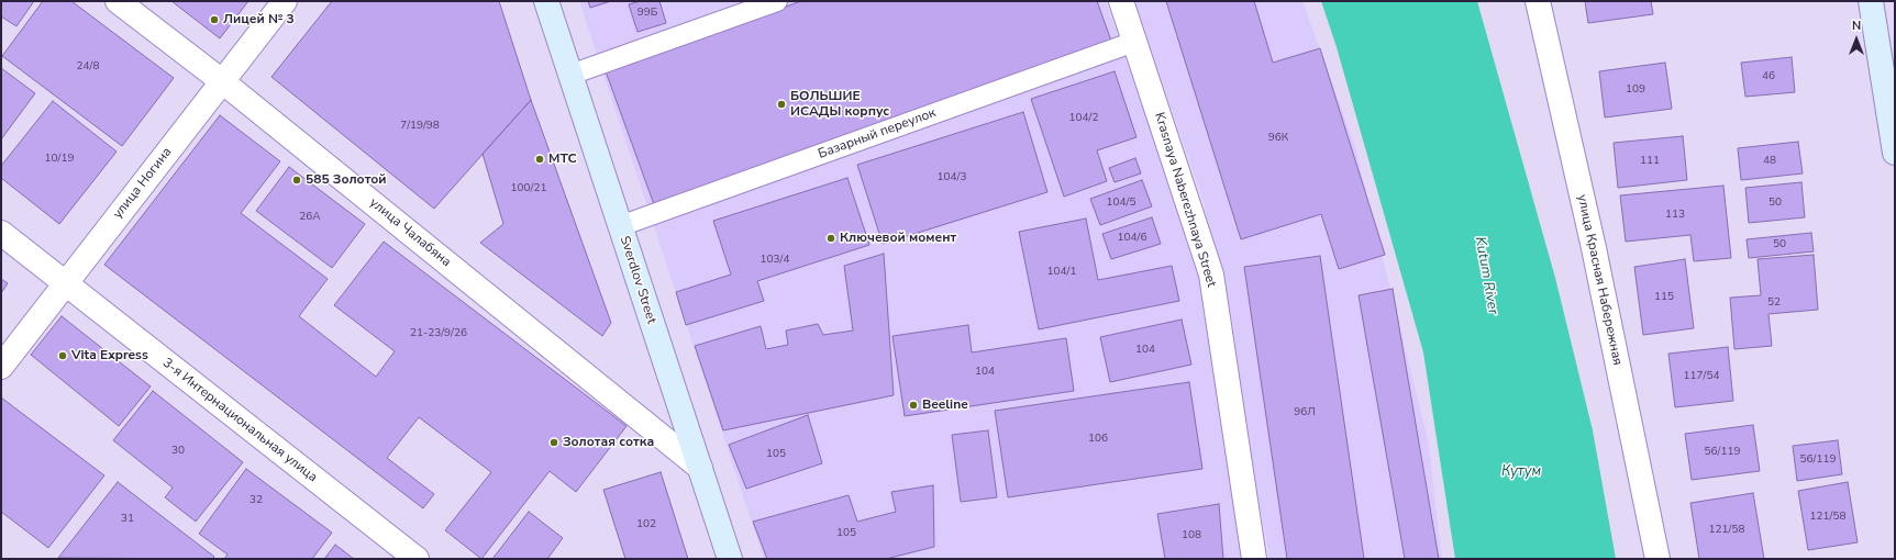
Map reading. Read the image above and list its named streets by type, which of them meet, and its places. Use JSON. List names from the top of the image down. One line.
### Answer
{"streets":{"main road":["Sverdlov Street"],"street":["Базарный переулок","улица Ногина","Krasnaya Naberezhnaya Street","улица Чалабяна","улица Красная Набережная","3-я Интернациональная улица"]},"crossings":[["Базарный переулок","Krasnaya Naberezhnaya Street"],["Базарный переулок","Sverdlov Street"],["улица Ногина","улица Чалабяна"],["улица Ногина","3-я Интернациональная улица"],["улица Чалабяна","Sverdlov Street"]],"water":["Kutum River","Кутум"],"places":["Лицей № 3","БОЛЬШИЕ ИСАДЫ корпус","МТС","585 Золотой","Ключевой момент","Vita Express","Beeline","Золотая сотка"],"house_numbers":["99Б","24/8","46","109","104/2","7/19/98","96К","10/19","111","48","104/3","100/21","104/5","50","113","26А","104/6","50","103/4","104/1","115","52","21-23/9/26","104","104","117/54","96Л","106","30","56/119","105","56/119","32","121/58","31","102","121/58","105","108"],"north":"top"}
